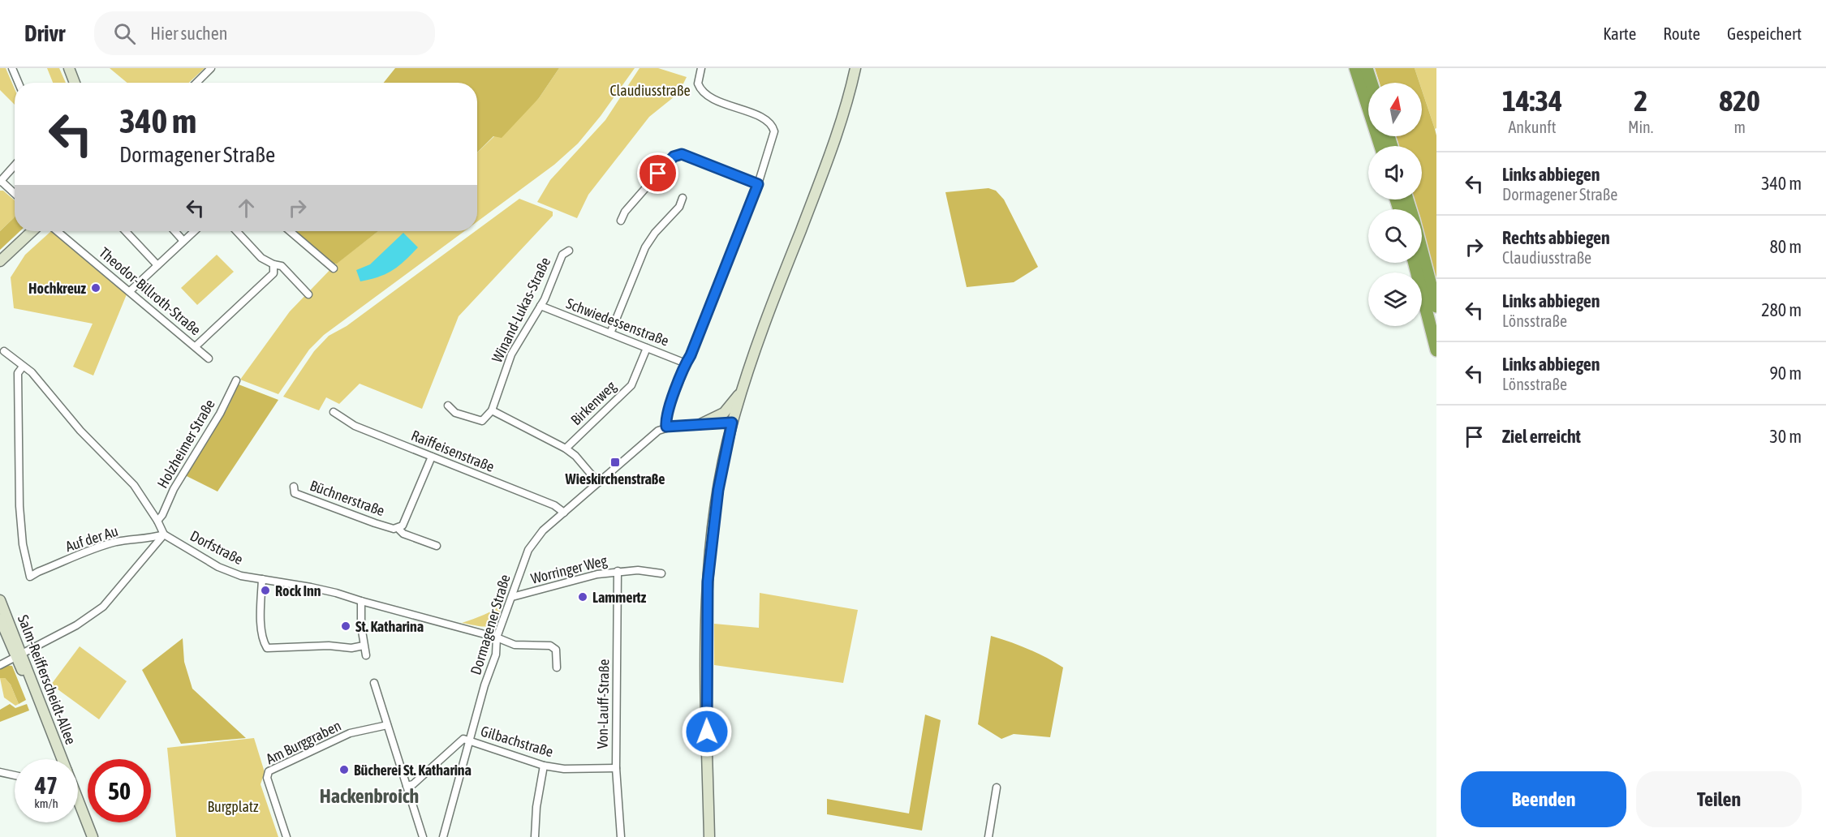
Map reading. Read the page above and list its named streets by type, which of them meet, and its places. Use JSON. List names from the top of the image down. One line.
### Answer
{"streets":{"main road":["Salm-Reifferscheidt-Allee"],"street":["Theodor-Billroth-Straße","Winand-Lukas-Straße","Schwiedessenstraße","Birkenweg","Holzheimer Straße","Raiffeisenstraße","Büchnerstraße","Auf der Au","Dorfstraße","Worringer Weg","Dormagener Straße","Von-Lauff-Straße","Gilbachstraße","Am Burggraben"]},"crossings":[["Winand-Lukas-Straße","Schwiedessenstraße"],["Schwiedessenstraße","Birkenweg"],["Raiffeisenstraße","Büchnerstraße"],["Raiffeisenstraße","Dormagener Straße"],["Auf der Au","Dorfstraße"],["Dorfstraße","Dormagener Straße"],["Worringer Weg","Dormagener Straße"],["Worringer Weg","Von-Lauff-Straße"],["Dormagener Straße","Gilbachstraße"],["Von-Lauff-Straße","Gilbachstraße"]],"districts":["Hackenbroich"],"parks":["Claudiusstraße","Burgplatz"],"places":{"other":["Hochkreuz","Rock Inn","Lammertz","St. Katharina","Bücherei St. Katharina"],"transit":["Wieskirchenstraße"]},"north":"top","page":{"header":"Drivr","search":"Hier suchen","nav":["Karte","Route","Gespeichert"],"eta":["14:34","Ankunft","2","Min.","820","m"],"turn":["340 m","Dormagener Straße"],"list":[{"name":"Links abbiegen","note":"Dormagener Straße","value":"340 m"},{"name":"Rechts abbiegen","note":"Claudiusstraße","value":"80 m"},{"name":"Links abbiegen","note":"Lönsstraße","value":"280 m"},{"name":"Links abbiegen","note":"Lönsstraße","value":"90 m"},{"name":"Ziel erreicht","value":"30 m"}],"speed":"47 km/h","limit":"50","buttons":["Beenden","Teilen"]}}
